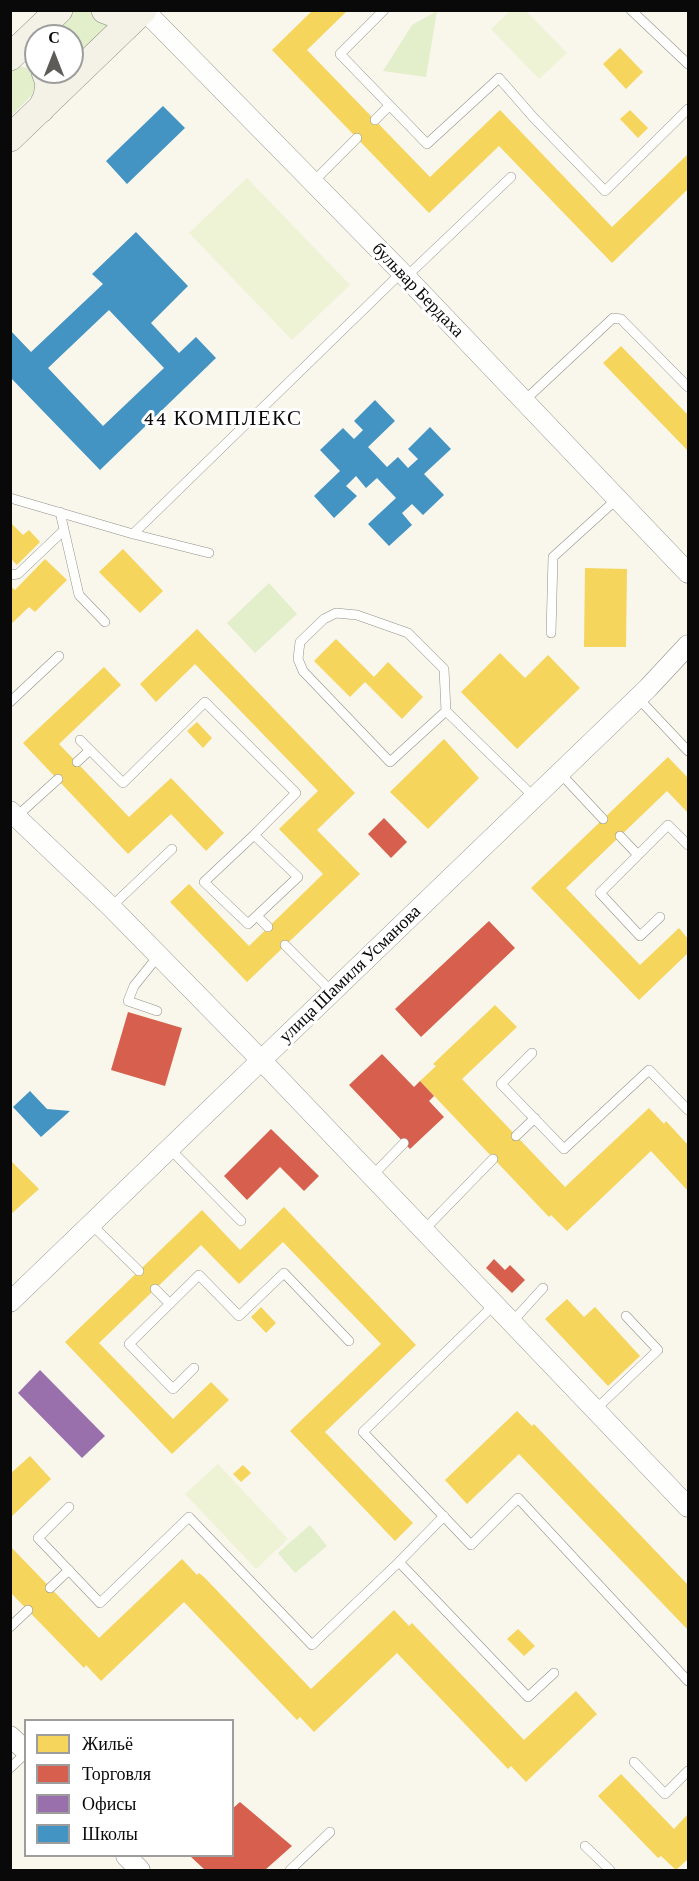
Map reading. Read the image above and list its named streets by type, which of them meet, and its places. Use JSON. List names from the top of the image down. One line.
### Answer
{"streets":{"street":["бульвар Бердаха","улица Шамиля Усманова"]},"districts":["44 КОМПЛЕКС"],"legend":["Жильё","Торговля","Офисы","Школы"],"north":"top"}
